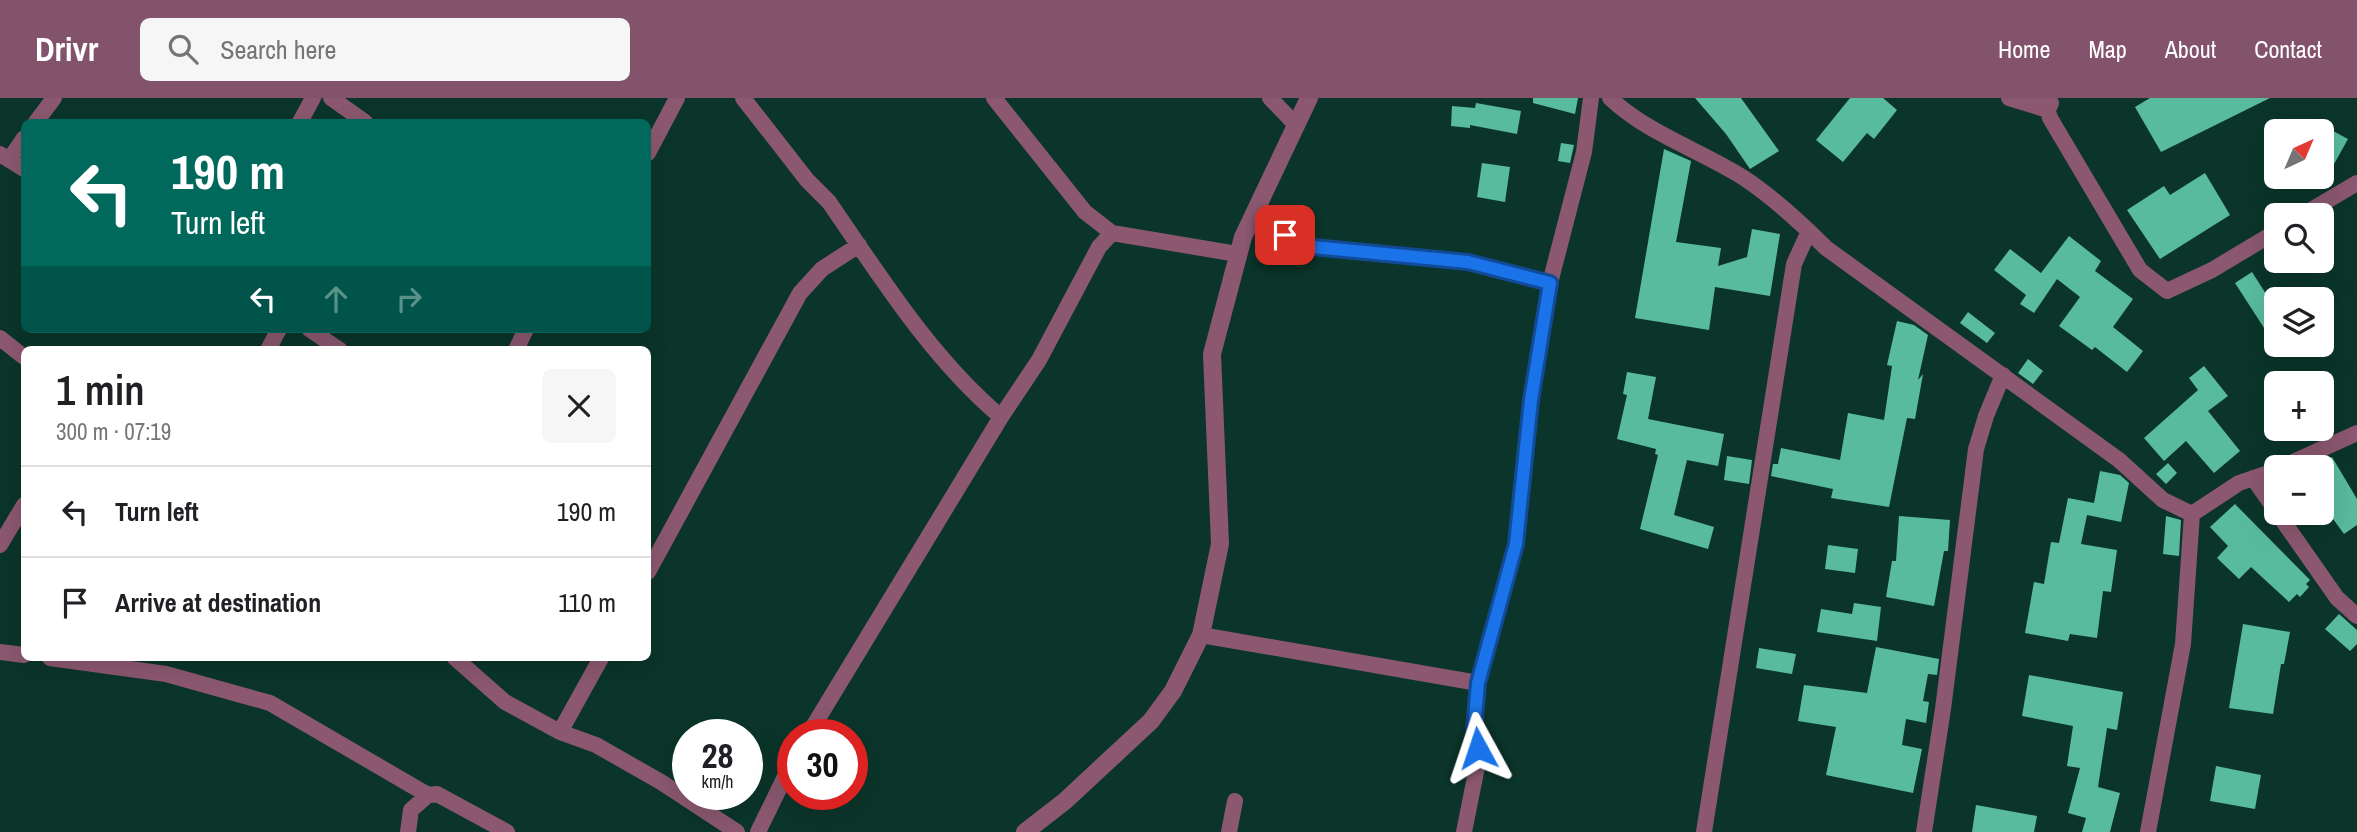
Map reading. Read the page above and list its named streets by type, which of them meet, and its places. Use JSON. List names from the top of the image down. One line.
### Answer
{"north":"top right","page":{"header":"Drivr","search":"Search here","nav":["Home","Map","About","Contact"],"map_buttons":["+","−"],"turn":["190 m","Turn left"],"heading":["1 min","300 m · 07:19"],"list":[{"name":"Turn left","value":"190 m"},{"name":"Arrive at destination","value":"110 m"}],"speed":"28 km/h","limit":"30"}}
